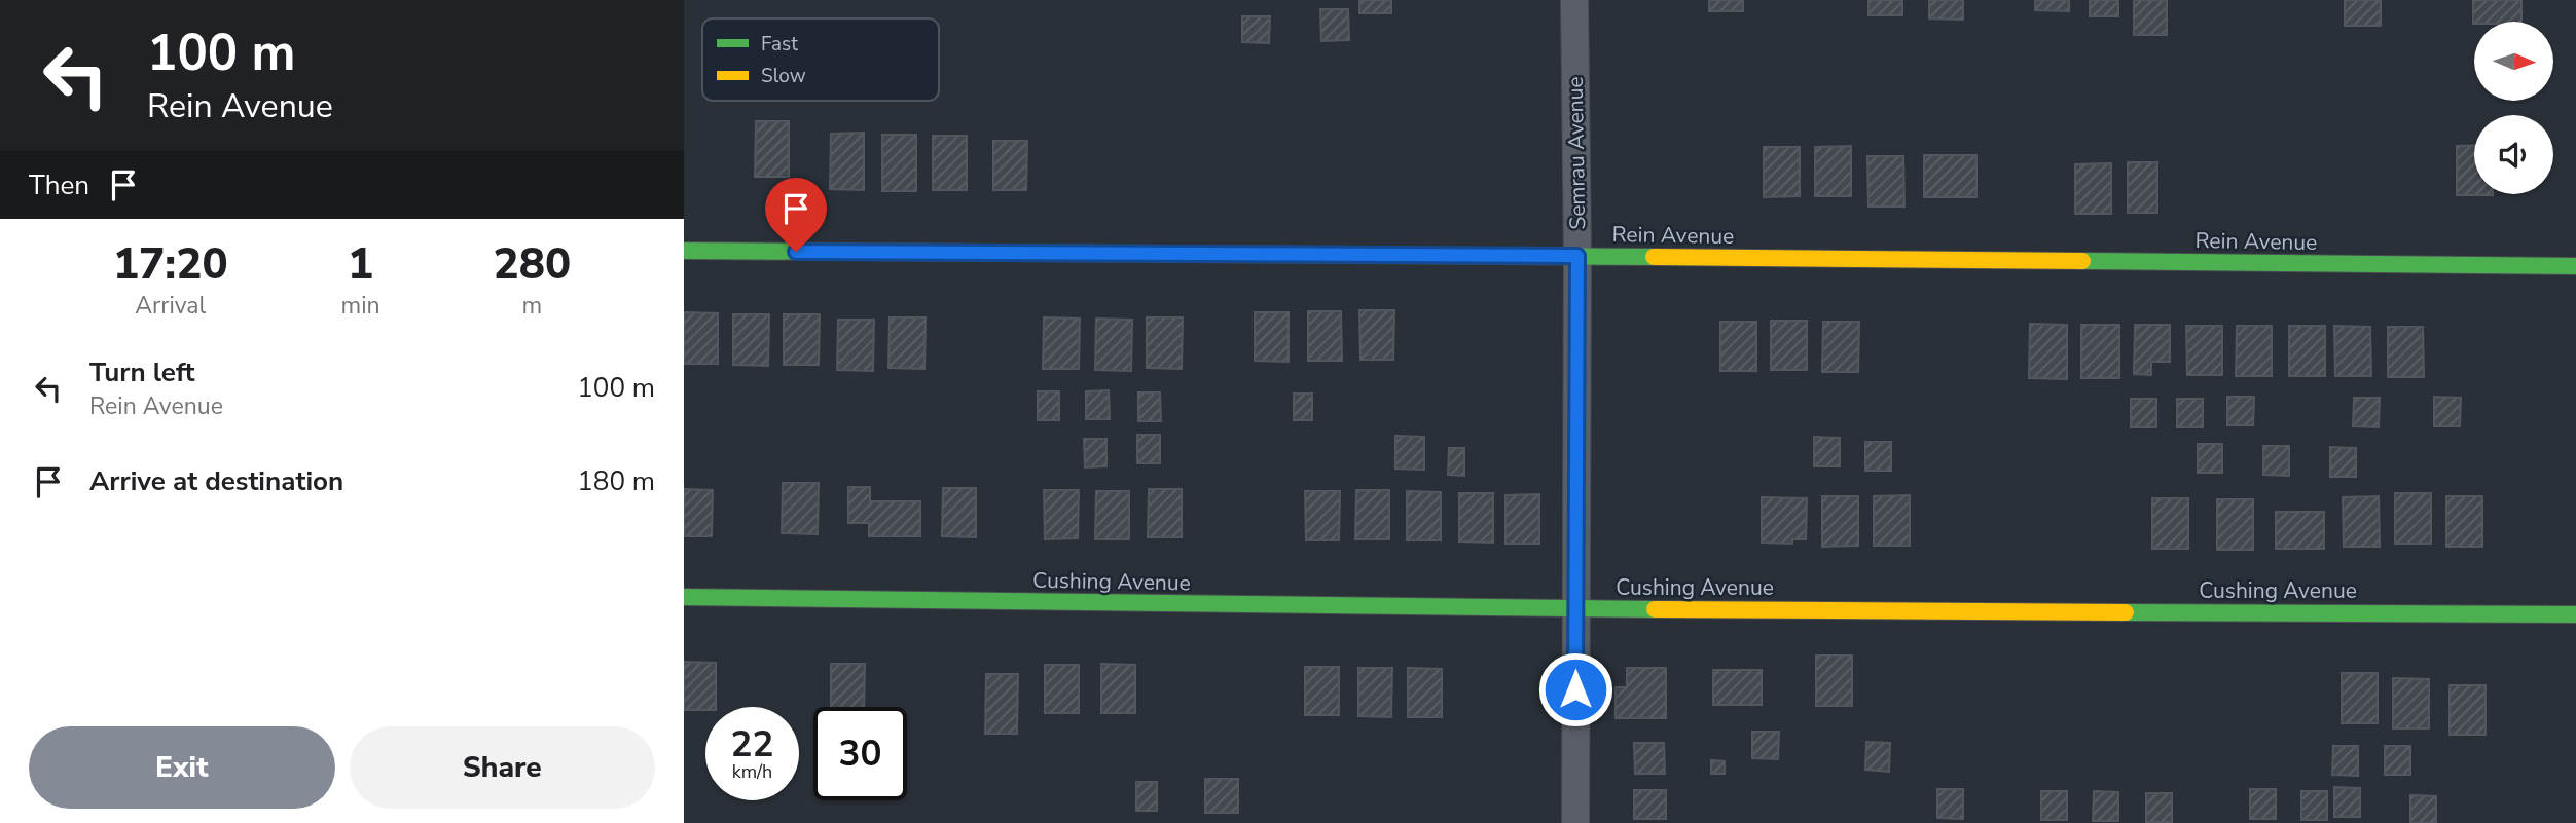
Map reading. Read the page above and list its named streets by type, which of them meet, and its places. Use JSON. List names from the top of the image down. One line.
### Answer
{"streets":{"street":["Semrau Avenue","Rein Avenue","Cushing Avenue"]},"crossings":[["Semrau Avenue","Rein Avenue"],["Semrau Avenue","Cushing Avenue"]],"legend":["Fast","Slow"],"north":"right","page":{"turn":["100 m","Rein Avenue"],"then":"Then","eta":["17:20","Arrival","1","min","280","m"],"list":[{"name":"Turn left","note":"Rein Avenue","value":"100 m"},{"name":"Arrive at destination","value":"180 m"}],"speed":"22 km/h","limit":"30","buttons":["Exit","Share"]}}
